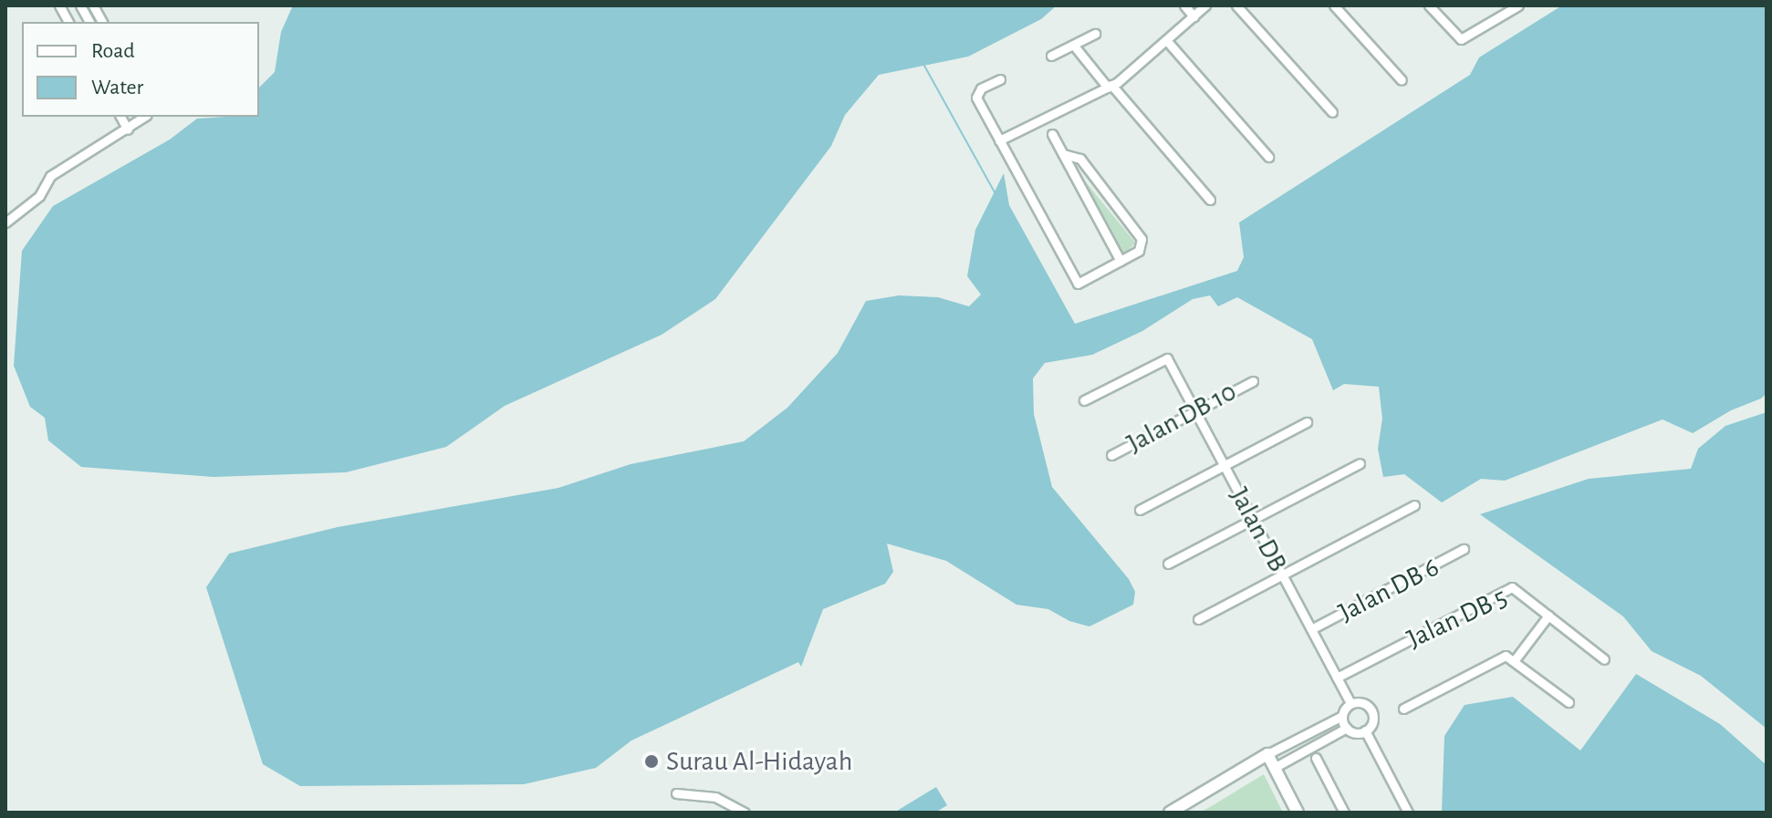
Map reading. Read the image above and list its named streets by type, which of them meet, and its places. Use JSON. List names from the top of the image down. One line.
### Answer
{"streets":{"street":["Jalan DB 10","Jalan DB","Jalan DB 6","Jalan DB 5"]},"crossings":[["Jalan DB 10","Jalan DB"],["Jalan DB","Jalan DB 6"],["Jalan DB","Jalan DB 5"]],"places":["Surau Al-Hidayah"],"legend":["Road","Water"]}
